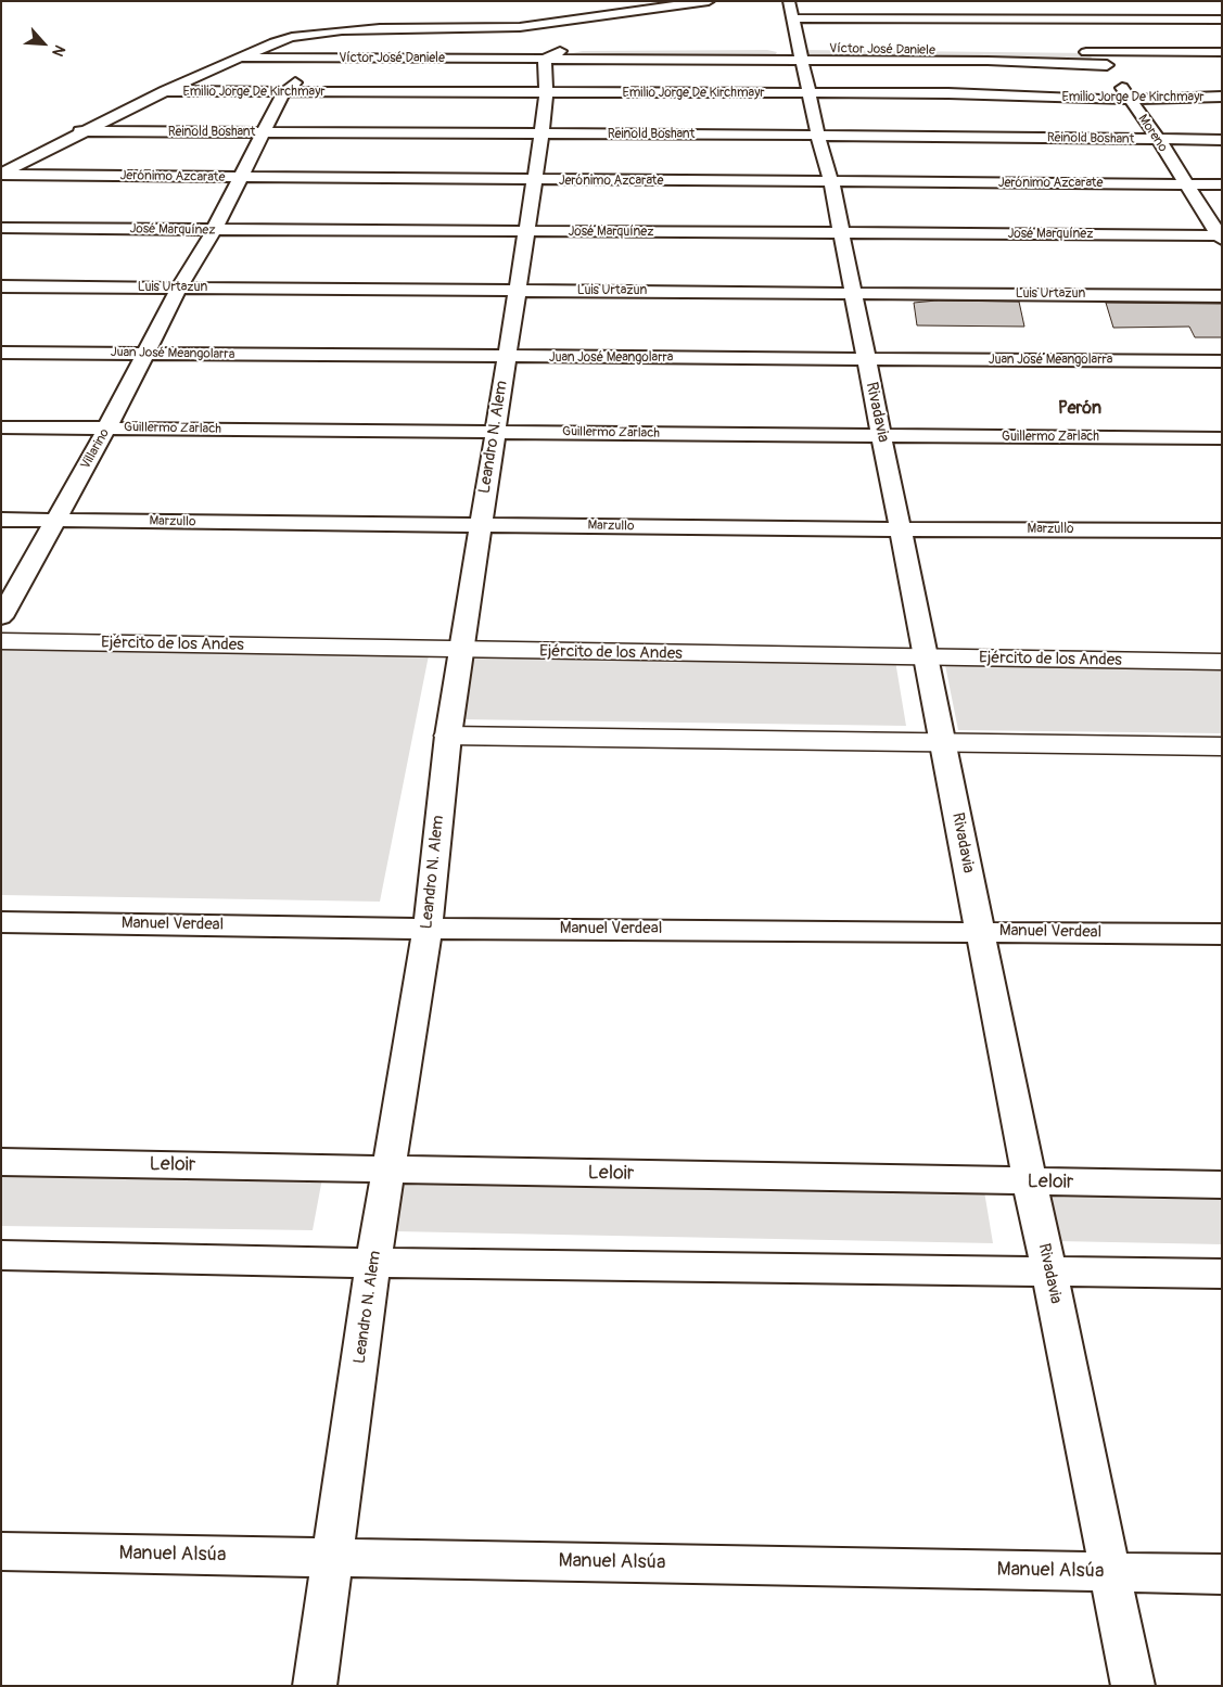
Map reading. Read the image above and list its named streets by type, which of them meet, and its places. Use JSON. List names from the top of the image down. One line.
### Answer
{"streets":{"street":["Víctor José Daniele","Emilio Jorge De Kirchmayr","Reinold Boshant","Moreno","Jerónimo Azcarate","José Marquínez","Luis Urtazun","Juan José Meangolarra","Rivadavia","Guillermo Zarlach","Leandro N. Alem","Villarino","Marzullo","Ejército de los Andes","Manuel Verdeal","Leloir","Manuel Alsúa"]},"crossings":[["Víctor José Daniele","Moreno"],["Víctor José Daniele","Rivadavia"],["Víctor José Daniele","Leandro N. Alem"],["Víctor José Daniele","Villarino"],["Emilio Jorge De Kirchmayr","Moreno"],["Emilio Jorge De Kirchmayr","Rivadavia"],["Emilio Jorge De Kirchmayr","Leandro N. Alem"],["Emilio Jorge De Kirchmayr","Villarino"],["Reinold Boshant","Moreno"],["Reinold Boshant","Rivadavia"],["Reinold Boshant","Leandro N. Alem"],["Reinold Boshant","Villarino"],["Moreno","Jerónimo Azcarate"],["Moreno","José Marquínez"],["Jerónimo Azcarate","Rivadavia"],["Jerónimo Azcarate","Leandro N. Alem"],["Jerónimo Azcarate","Villarino"],["José Marquínez","Rivadavia"],["José Marquínez","Leandro N. Alem"],["José Marquínez","Villarino"],["Luis Urtazun","Rivadavia"],["Luis Urtazun","Leandro N. Alem"],["Luis Urtazun","Villarino"],["Juan José Meangolarra","Rivadavia"],["Juan José Meangolarra","Leandro N. Alem"],["Juan José Meangolarra","Villarino"],["Rivadavia","Guillermo Zarlach"],["Rivadavia","Marzullo"],["Rivadavia","Ejército de los Andes"],["Rivadavia","Manuel Verdeal"],["Rivadavia","Leloir"],["Rivadavia","Manuel Alsúa"],["Guillermo Zarlach","Leandro N. Alem"],["Guillermo Zarlach","Villarino"],["Leandro N. Alem","Marzullo"],["Leandro N. Alem","Ejército de los Andes"],["Leandro N. Alem","Manuel Verdeal"],["Leandro N. Alem","Leloir"],["Leandro N. Alem","Manuel Alsúa"],["Villarino","Marzullo"]],"districts":["Perón"],"north":"bottom right"}
